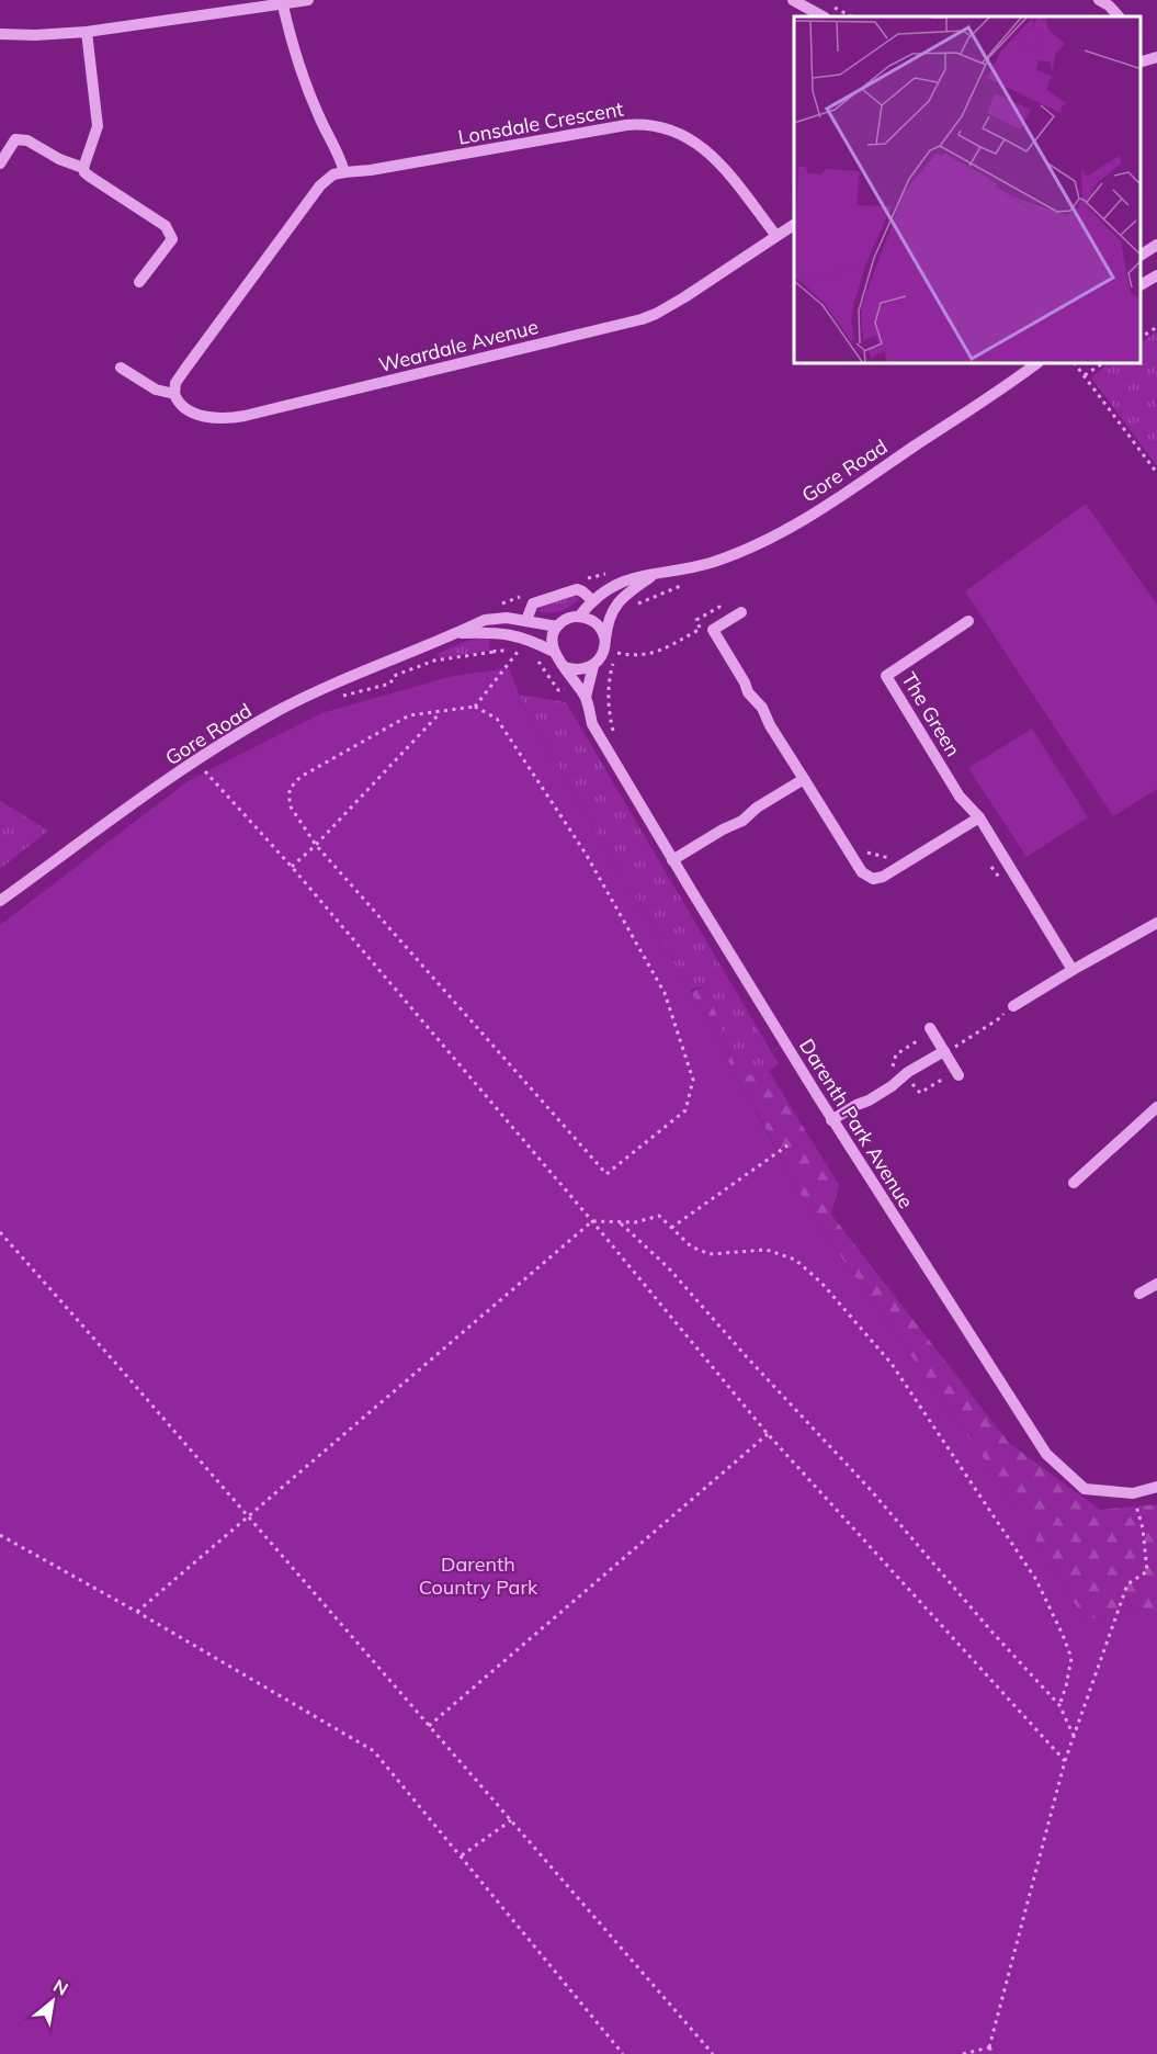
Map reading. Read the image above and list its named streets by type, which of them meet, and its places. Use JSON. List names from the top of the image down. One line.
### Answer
{"streets":{"street":["Lonsdale Crescent","Weardale Avenue","Gore Road","The Green","Darenth Park Avenue"]},"crossings":[["Lonsdale Crescent","Weardale Avenue"],["Gore Road","Darenth Park Avenue"]],"parks":["Darenth Country Park"],"north":"top right"}
